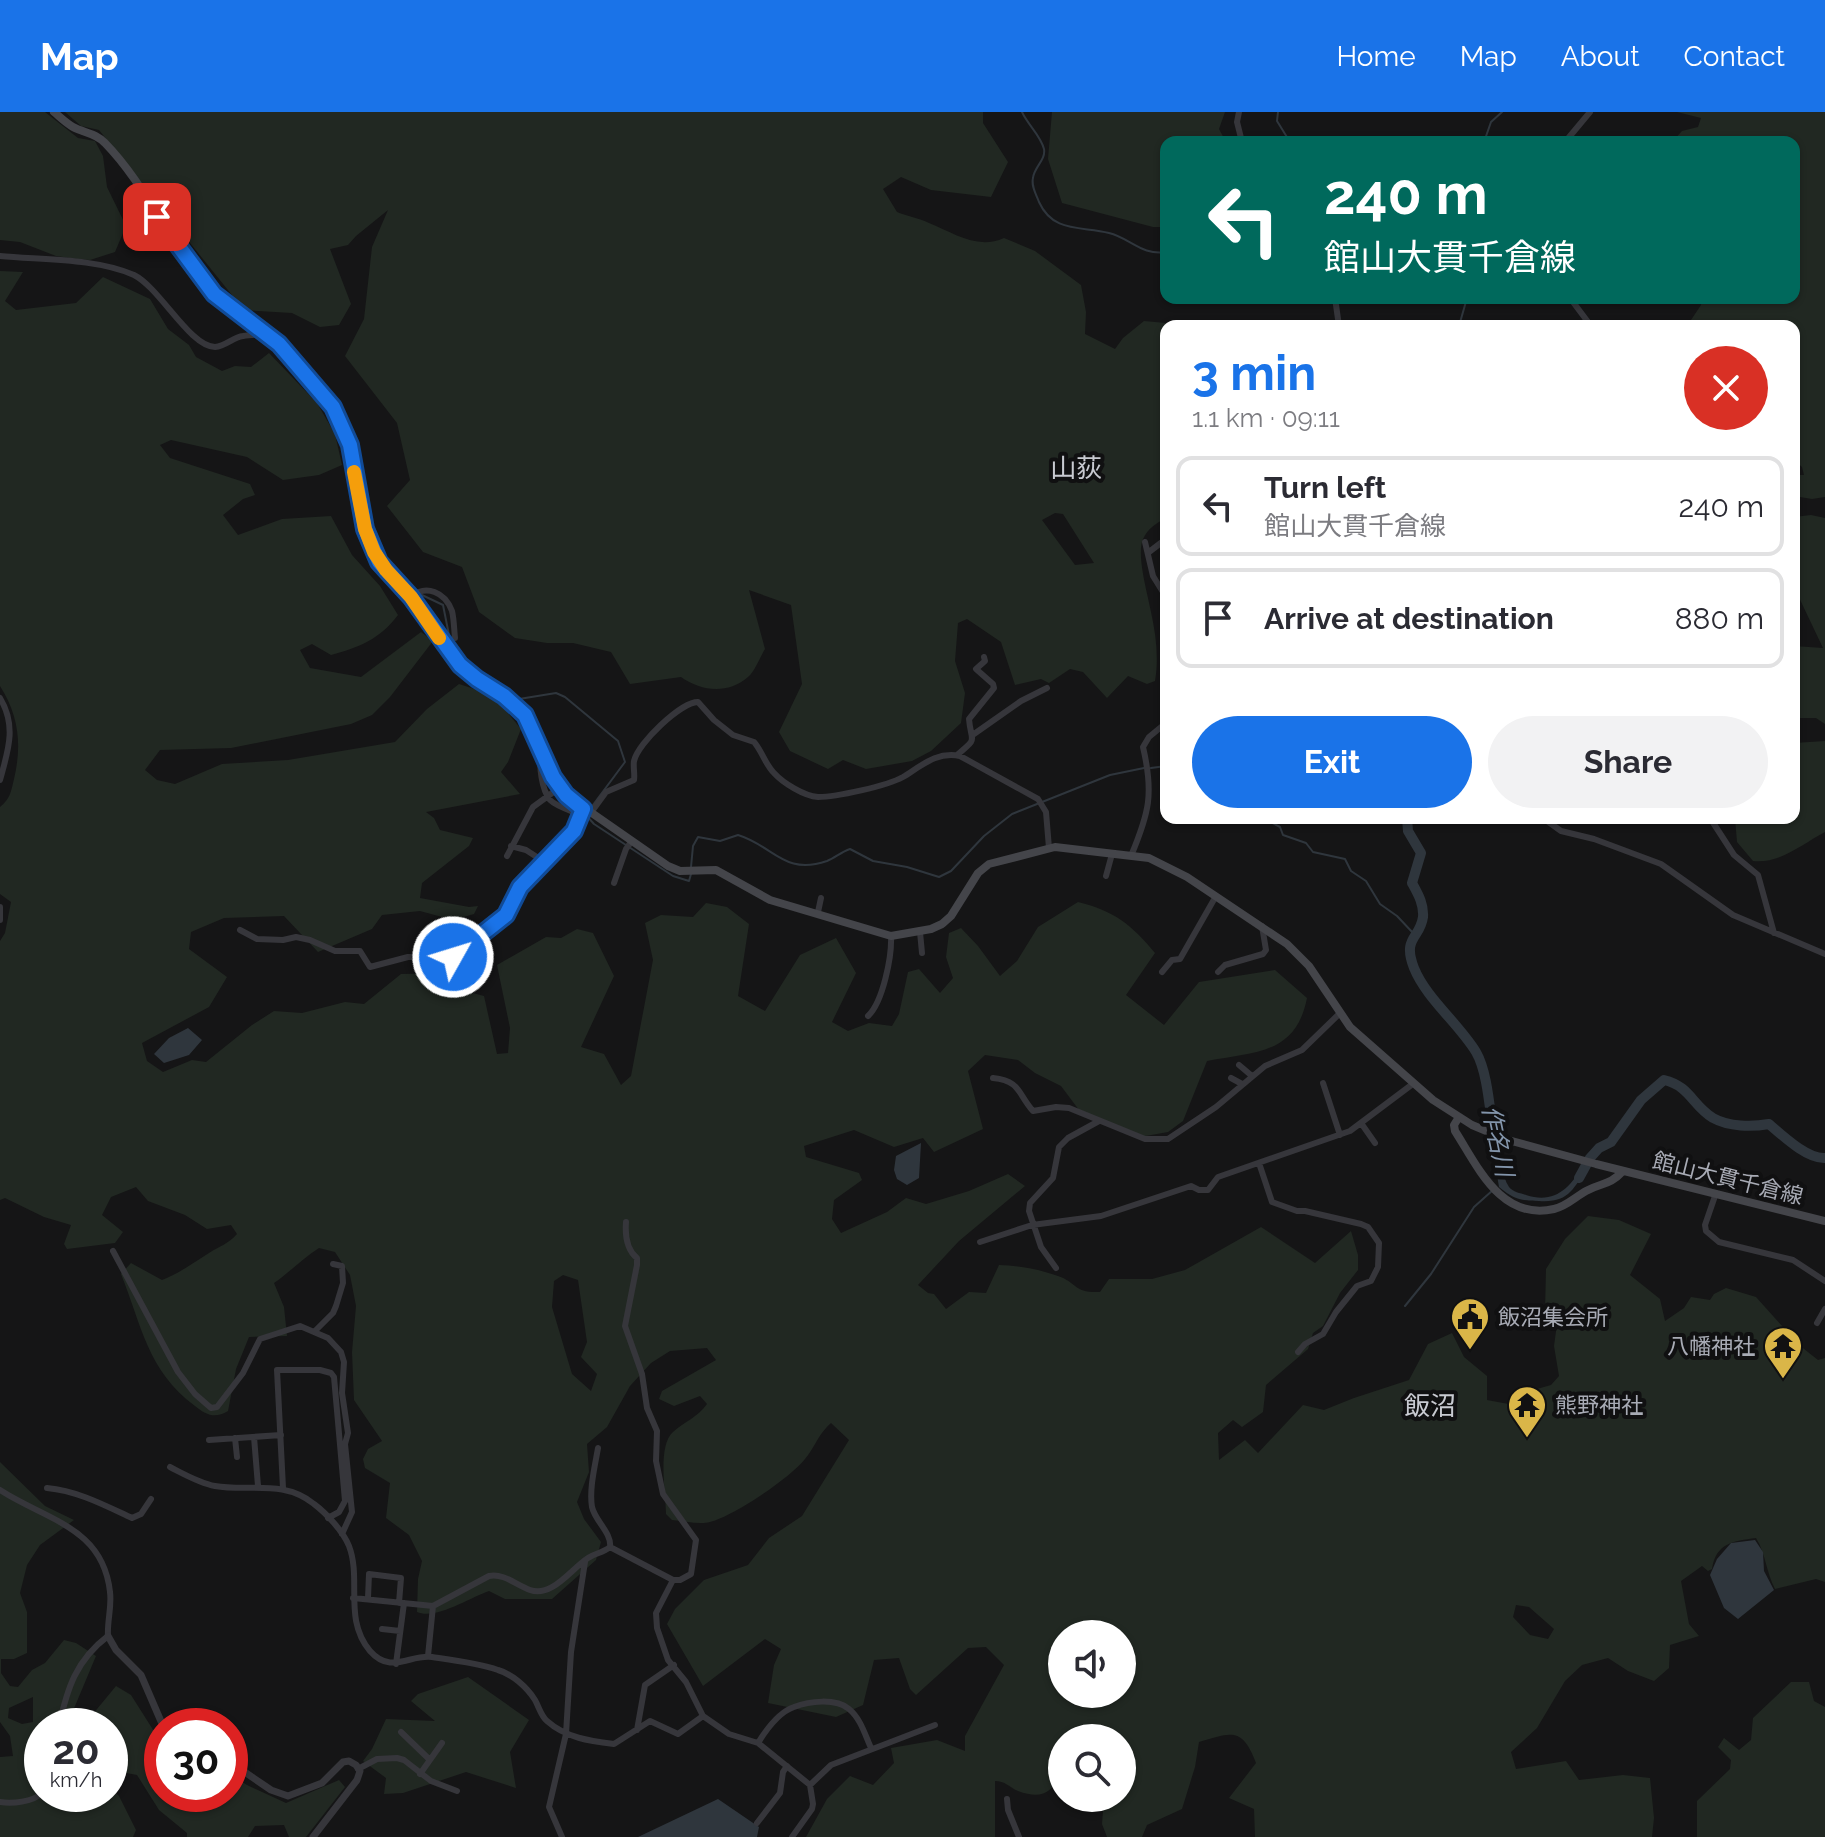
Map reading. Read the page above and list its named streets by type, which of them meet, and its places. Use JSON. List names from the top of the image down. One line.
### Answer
{"streets":{"main road":["館山大貫千倉線"]},"districts":["山荻","飯沼"],"water":["作名川"],"places":{"public building":["飯沼集会所"],"temple":["八幡神社","熊野神社"]},"page":{"header":"Map","nav":["Home","Map","About","Contact"],"turn":["240 m","館山大貫千倉線"],"heading":["3 min","1.1 km · 09:11"],"list":[{"name":"Turn left","note":"館山大貫千倉線","value":"240 m"},{"name":"Arrive at destination","value":"880 m"}],"buttons":["Exit","Share"],"speed":"20 km/h","limit":"30"}}
